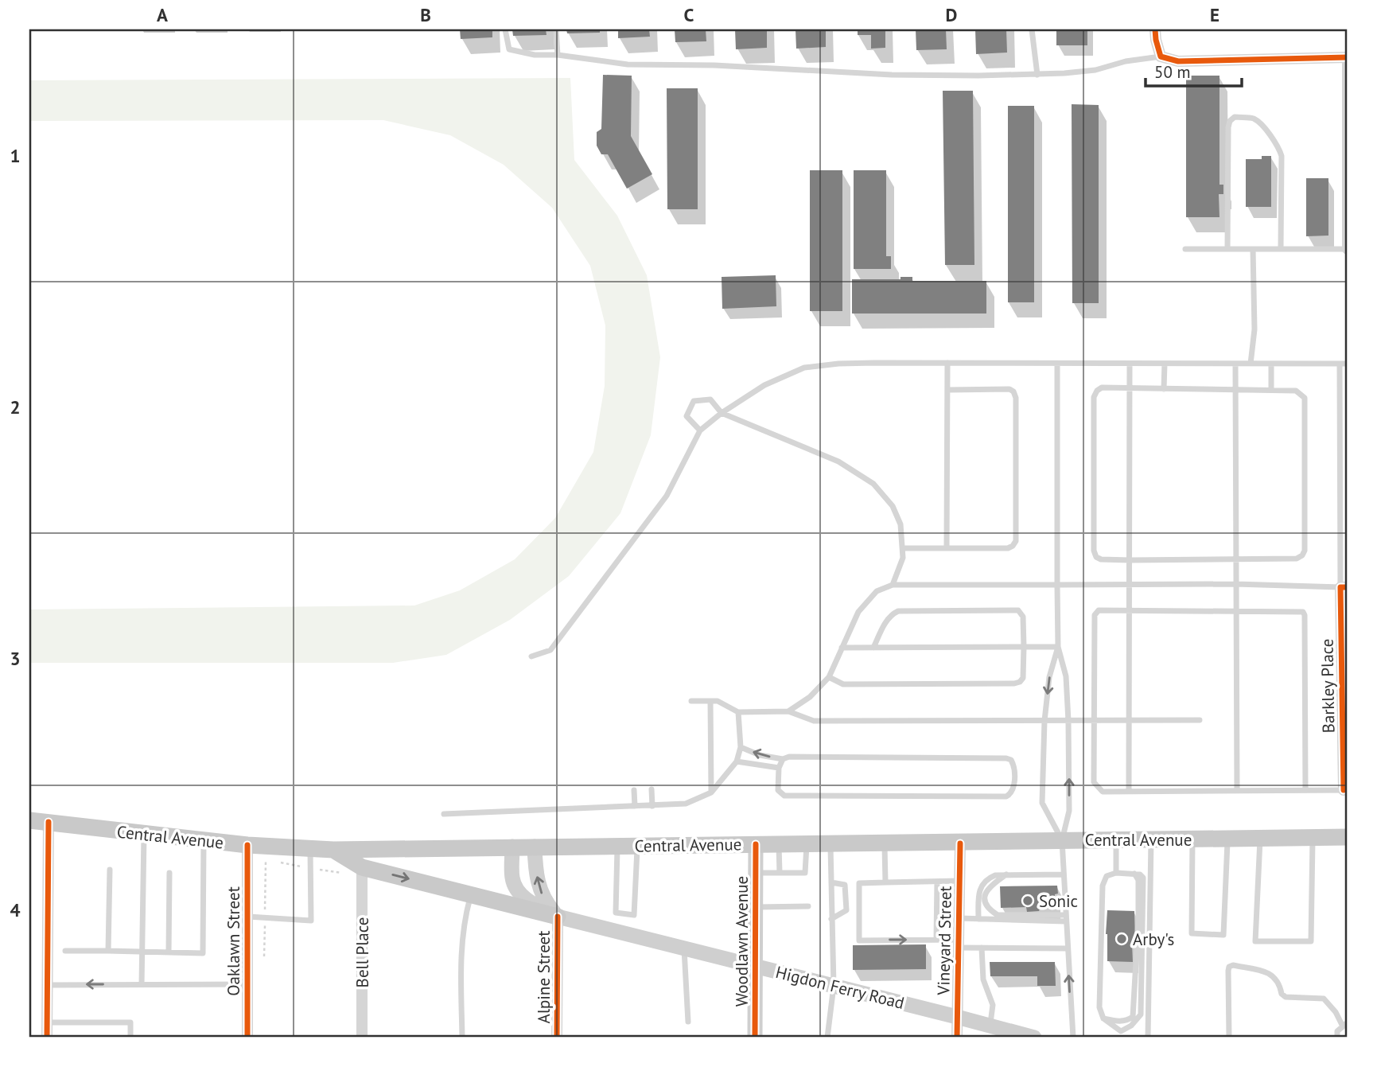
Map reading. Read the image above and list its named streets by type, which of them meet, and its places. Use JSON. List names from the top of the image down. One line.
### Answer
{"streets":{"main road":["Central Avenue","Woodlawn Avenue","Higdon Ferry Road"],"street":["Barkley Place","Vineyard Street","Oaklawn Street","Bell Place","Alpine Street"]},"crossings":[["Central Avenue","Vineyard Street"],["Central Avenue","Oaklawn Street"],["Central Avenue","Woodlawn Avenue"],["Central Avenue","Higdon Ferry Road"],["Vineyard Street","Higdon Ferry Road"],["Woodlawn Avenue","Higdon Ferry Road"],["Alpine Street","Higdon Ferry Road"]],"places":["Sonic","Arby's"],"scale_bar":"50 m","grid":{"columns":["A","B","C","D","E"],"rows":["1","2","3","4"]}}
